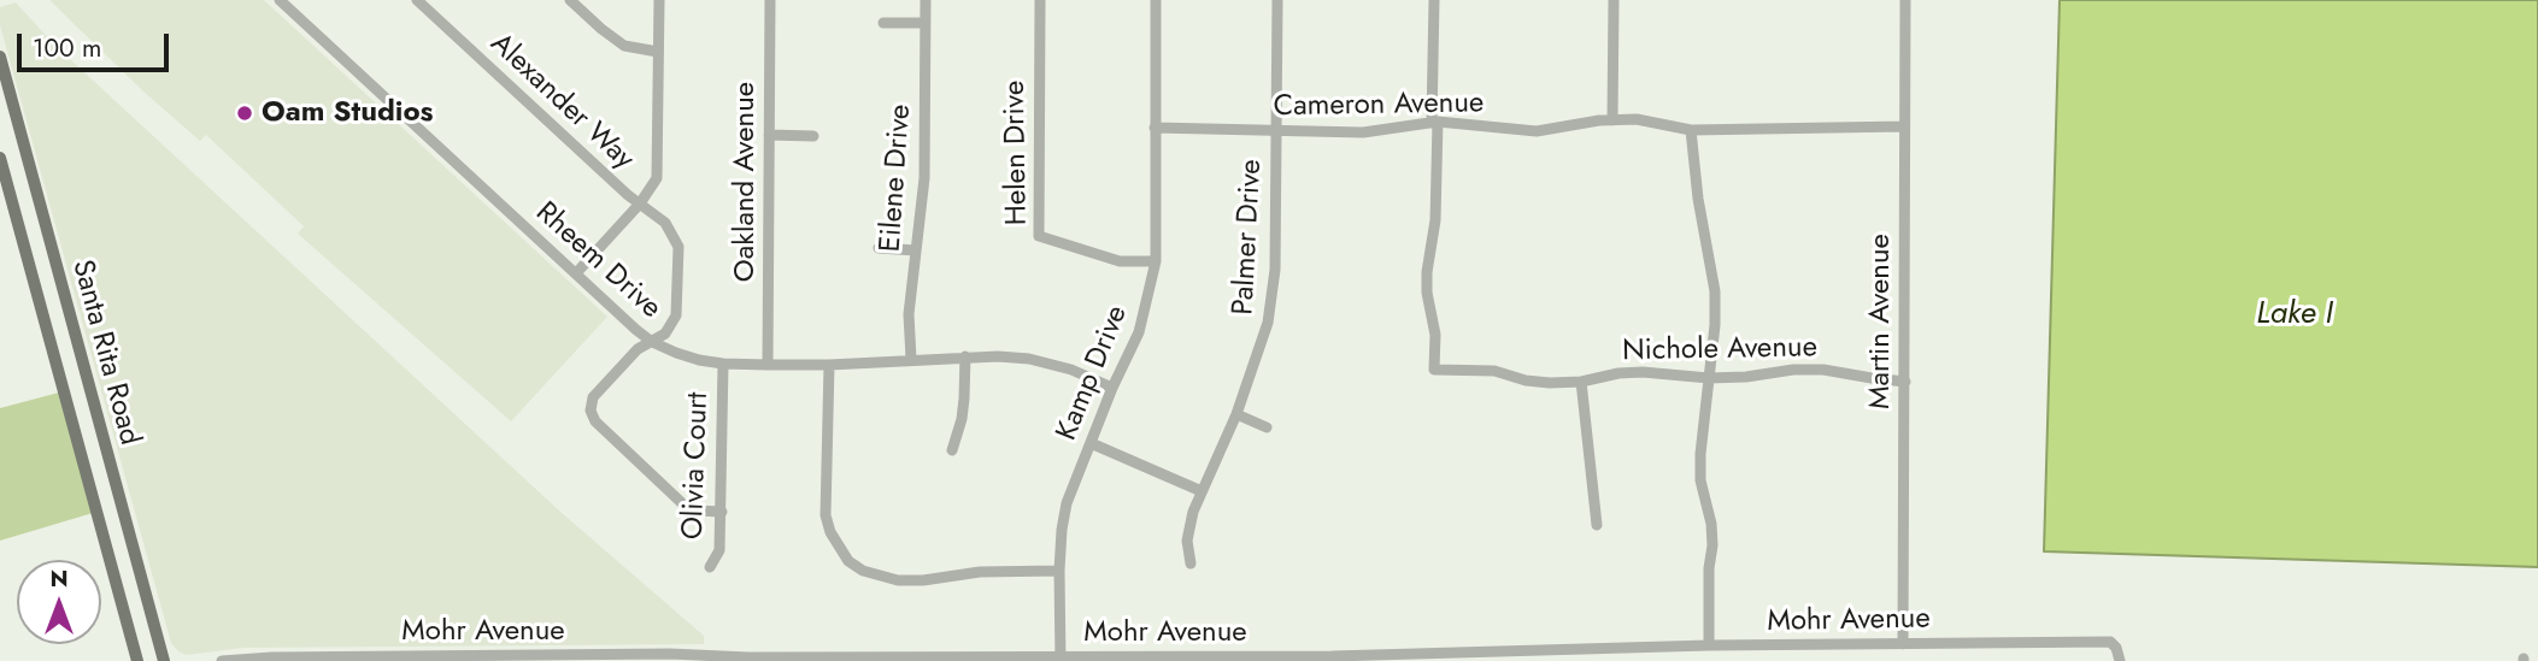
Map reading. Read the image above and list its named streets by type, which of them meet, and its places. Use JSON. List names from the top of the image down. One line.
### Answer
{"streets":{"main road":["Santa Rita Road"],"street":["Alexander Way","Cameron Avenue","Helen Drive","Eilene Drive","Oakland Avenue","Palmer Drive","Rheem Drive","Martin Avenue","Nichole Avenue","Kamp Drive","Olivia Court","Mohr Avenue"]},"crossings":[["Alexander Way","Rheem Drive"],["Alexander Way","Olivia Court"],["Cameron Avenue","Palmer Drive"],["Cameron Avenue","Martin Avenue"],["Cameron Avenue","Nichole Avenue"],["Cameron Avenue","Kamp Drive"],["Helen Drive","Kamp Drive"],["Eilene Drive","Rheem Drive"],["Oakland Avenue","Rheem Drive"],["Rheem Drive","Kamp Drive"],["Rheem Drive","Olivia Court"],["Martin Avenue","Nichole Avenue"],["Martin Avenue","Mohr Avenue"],["Kamp Drive","Mohr Avenue"]],"water":["Lake I"],"places":["Oam Studios"],"scale_bar":"100 m","north":"top"}
